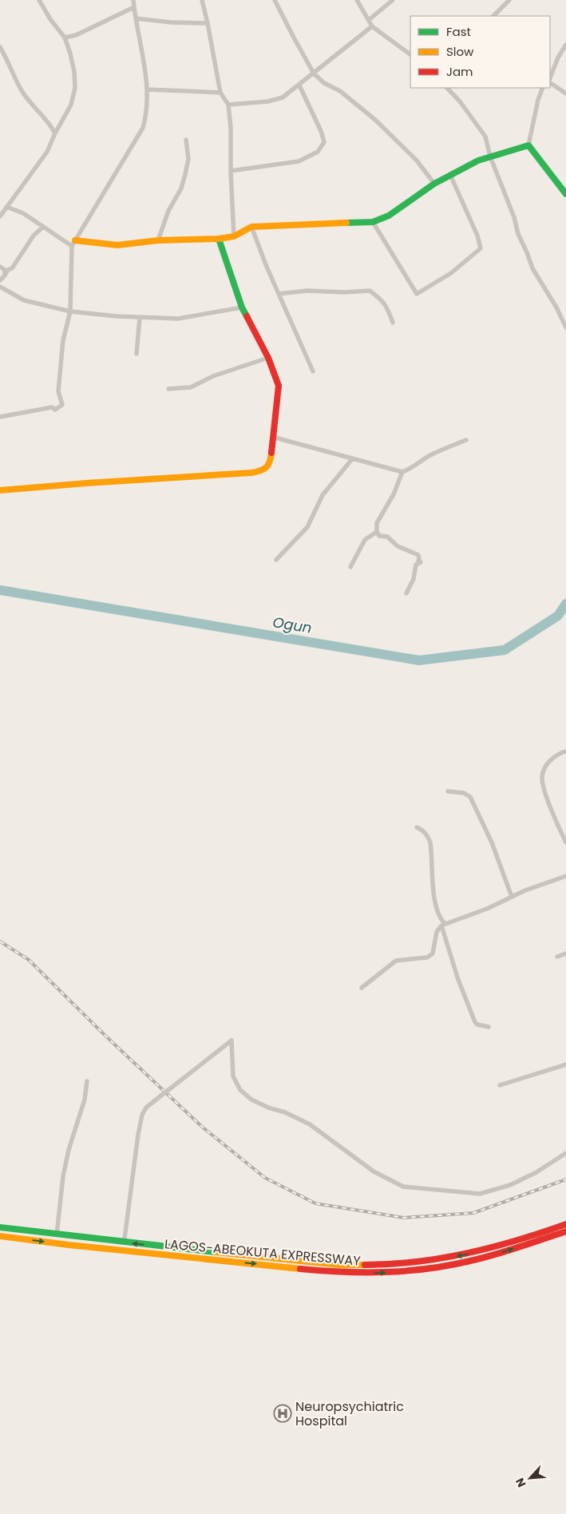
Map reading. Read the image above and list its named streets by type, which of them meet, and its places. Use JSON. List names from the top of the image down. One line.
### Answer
{"streets":{"main road":["LAGOS-ABEOKUTA EXPRESSWAY"]},"water":["Ogun"],"places":{"hospital":["Neuropsychiatric Hospital"]},"legend":["Fast","Slow","Jam"],"north":"bottom left"}
